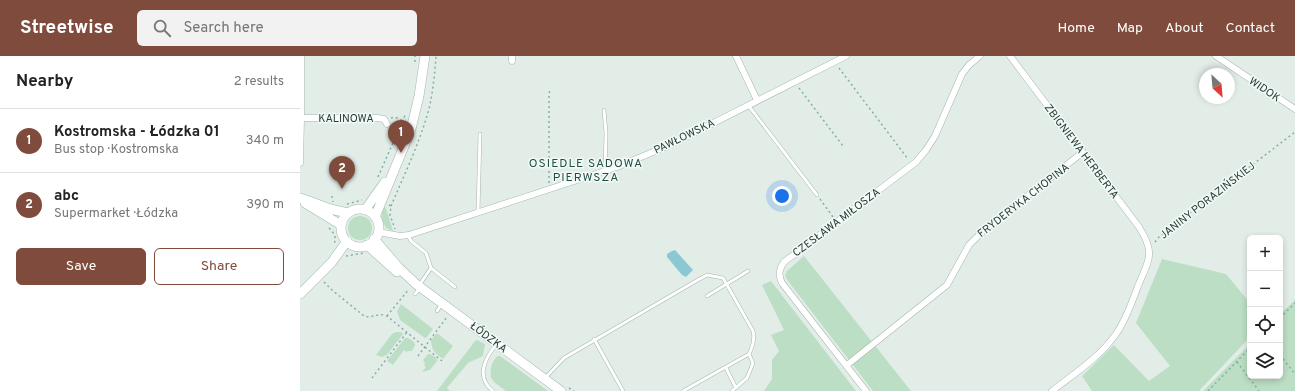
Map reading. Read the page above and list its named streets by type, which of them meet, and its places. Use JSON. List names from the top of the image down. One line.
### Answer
{"streets":{"main road":["ŁÓDZKA"],"street":["WIDOK","KALINOWA","PAWŁOWSKA","ZBIGNIEWA HERBERTA","FRYDERYKA CHOPINA","JANINY PORAZIŃSKIEJ","CZESŁAWA MIŁOSZA"]},"crossings":[["PAWŁOWSKA","ŁÓDZKA"],["ZBIGNIEWA HERBERTA","FRYDERYKA CHOPINA"],["ZBIGNIEWA HERBERTA","JANINY PORAZIŃSKIEJ"],["FRYDERYKA CHOPINA","CZESŁAWA MIŁOSZA"]],"districts":["OSIEDLE SADOWA PIERWSZA"],"north":"bottom right","page":{"header":"Streetwise","search":"Search here","nav":["Home","Map","About","Contact"],"heading":["Nearby","2 results"],"list":[{"mark":"1","name":"Kostromska - Łódzka 01","note":"Bus stop · Kostromska","value":"340 m"},{"mark":"2","name":"abc","note":"Supermarket · Łódzka","value":"390 m"}],"pins":["1","2"],"map_buttons":["+","−"],"buttons":["Save","Share"]}}
